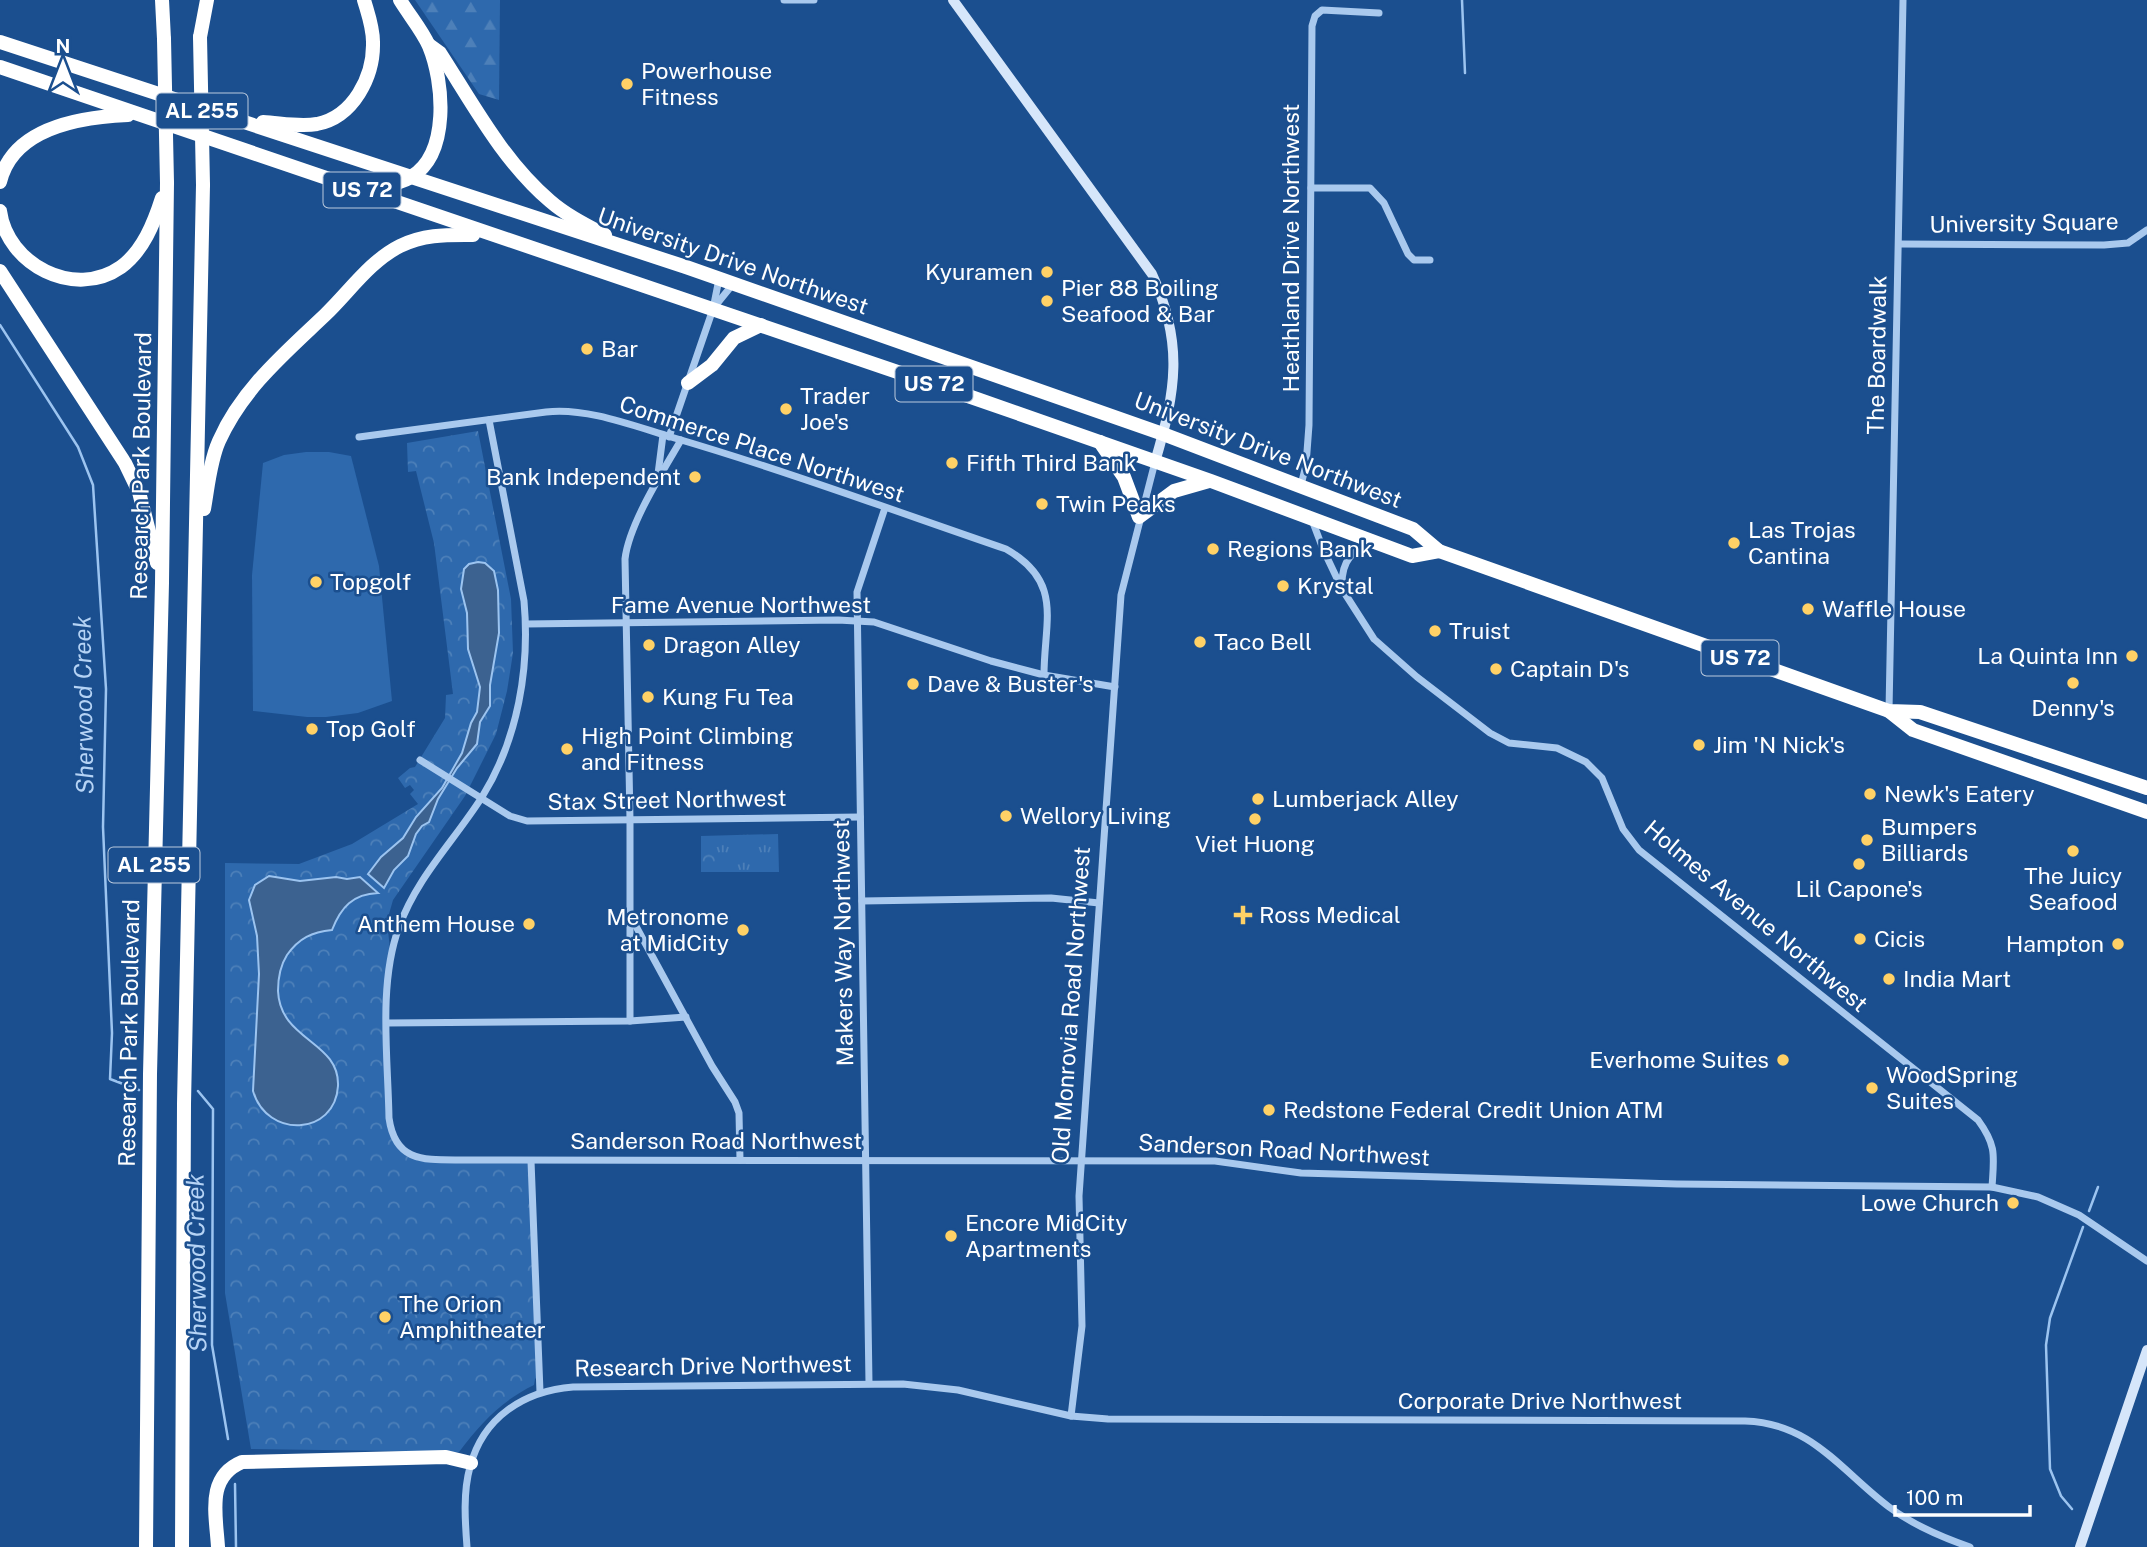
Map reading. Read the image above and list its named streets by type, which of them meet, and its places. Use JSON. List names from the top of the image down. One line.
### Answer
{"streets":{"highway":["AL 255","US 72","University Drive Northwest","Research Park Boulevard"],"street":["University Square","Heathland Drive Northwest","The Boardwalk","Commerce Place Northwest","Fame Avenue Northwest","Stax Street Northwest","Holmes Avenue Northwest","Makers Way Northwest","Old Monrovia Road Northwest","Sanderson Road Northwest","Research Drive Northwest","Corporate Drive Northwest"]},"crossings":[["AL 255","Research Park Boulevard"],["University Square","The Boardwalk"],["Heathland Drive Northwest","University Drive Northwest"],["University Drive Northwest","The Boardwalk"],["University Drive Northwest","Holmes Avenue Northwest"],["University Drive Northwest","Old Monrovia Road Northwest"],["Commerce Place Northwest","Fame Avenue Northwest"],["Commerce Place Northwest","Makers Way Northwest"],["Commerce Place Northwest","Sanderson Road Northwest"],["Fame Avenue Northwest","Makers Way Northwest"],["Fame Avenue Northwest","Old Monrovia Road Northwest"],["Fame Avenue Northwest","Sanderson Road Northwest"],["Stax Street Northwest","Makers Way Northwest"],["Stax Street Northwest","Sanderson Road Northwest"],["Holmes Avenue Northwest","Sanderson Road Northwest"],["Makers Way Northwest","Sanderson Road Northwest"],["Makers Way Northwest","Research Drive Northwest"],["Old Monrovia Road Northwest","Sanderson Road Northwest"],["Old Monrovia Road Northwest","Research Drive Northwest"],["Old Monrovia Road Northwest","Corporate Drive Northwest"],["Research Drive Northwest","Corporate Drive Northwest"]],"water":["Sherwood Creek"],"places":{"other":["Powerhouse Fitness","Kyuramen","Pier 88 Boiling Seafood & Bar","Bar","Trader Joe's","Fifth Third Bank","Bank Independent","Twin Peaks","Las Trojas Cantina","Regions Bank","Topgolf","Krystal","Waffle House","Truist","Taco Bell","Dragon Alley","La Quinta Inn","Captain D's","Denny's","Dave & Buster's","Kung Fu Tea","Top Golf","Jim 'N Nick's","High Point Climbing and Fitness","Newk's Eatery","Lumberjack Alley","Wellory Living","Viet Huong","Bumpers Billiards","The Juicy Seafood","Lil Capone's","Anthem House","Metronome at MidCity","Cicis","Hampton","India Mart","Everhome Suites","WoodSpring Suites","Redstone Federal Credit Union ATM","Lowe Church","Encore MidCity Apartments","The Orion Amphitheater"],"health":["Ross Medical"]},"scale_bar":"100 m","north":"top"}
